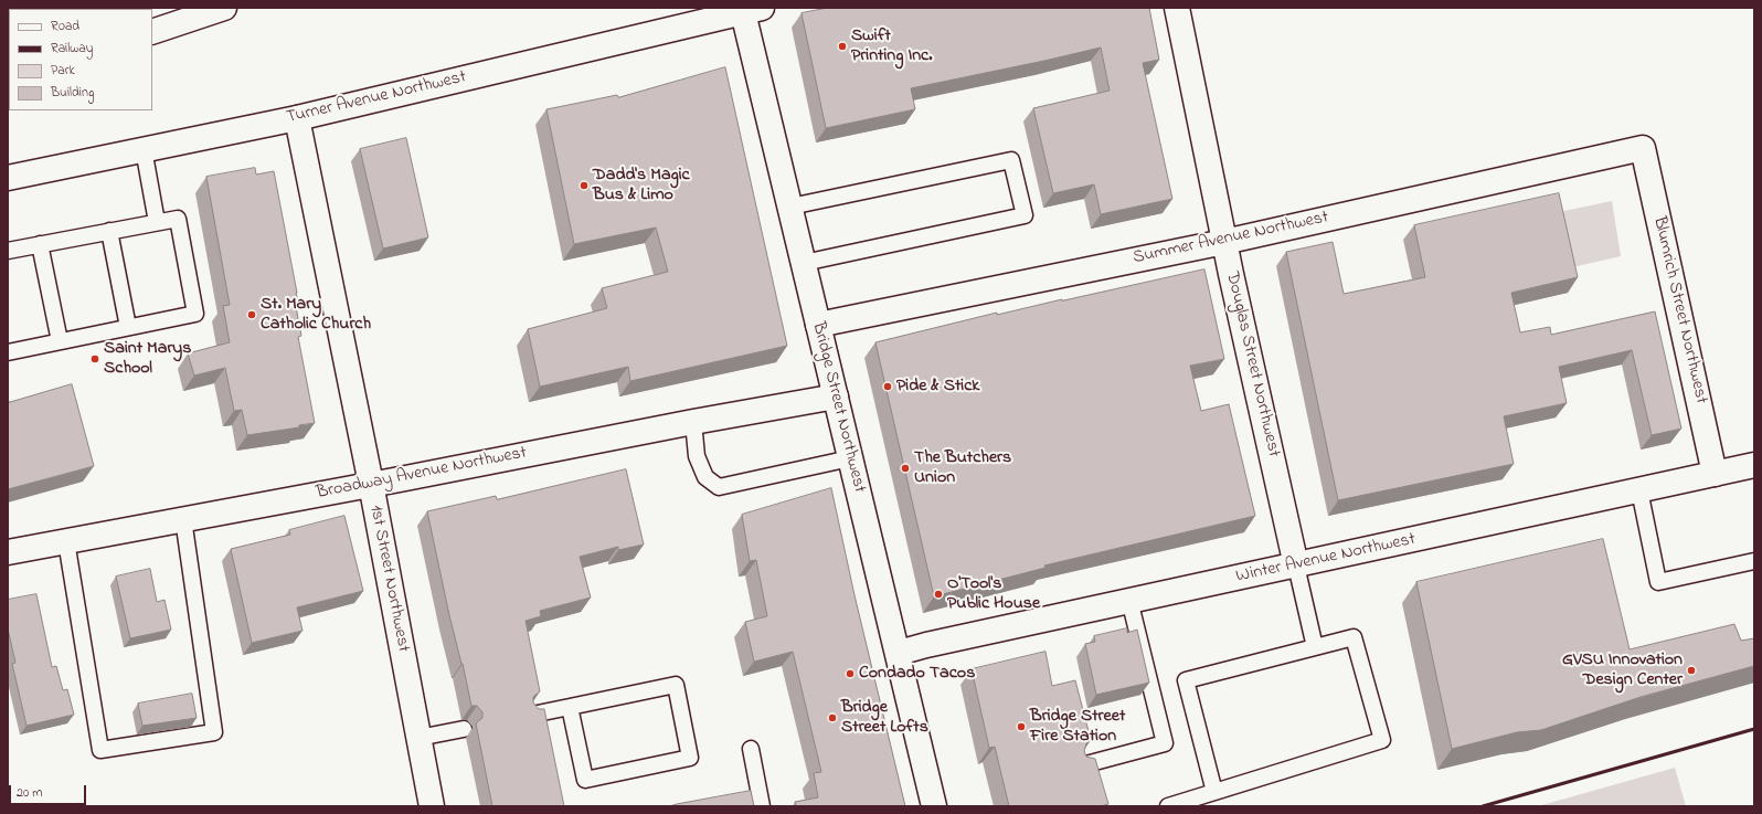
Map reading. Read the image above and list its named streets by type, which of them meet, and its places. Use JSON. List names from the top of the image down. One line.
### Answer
{"streets":{"main road":["Turner Avenue Northwest","Summer Avenue Northwest","Blumrich Street Northwest","Douglas Street Northwest","Bridge Street Northwest","Broadway Avenue Northwest","Winter Avenue Northwest","1st Street Northwest"]},"crossings":[["Turner Avenue Northwest","Bridge Street Northwest"],["Turner Avenue Northwest","1st Street Northwest"],["Summer Avenue Northwest","Blumrich Street Northwest"],["Summer Avenue Northwest","Douglas Street Northwest"],["Summer Avenue Northwest","Bridge Street Northwest"],["Blumrich Street Northwest","Winter Avenue Northwest"],["Douglas Street Northwest","Winter Avenue Northwest"],["Bridge Street Northwest","Broadway Avenue Northwest"],["Bridge Street Northwest","Winter Avenue Northwest"],["Broadway Avenue Northwest","1st Street Northwest"]],"places":["Swift Printing Inc.","Dadd's Magic Bus & Limo","St. Mary Catholic Church","Saint Marys School","Pide & Stick","The Butchers Union","O'Tool's Public House","GVSU Innovation Design Center","Condado Tacos","Bridge Street Lofts","Bridge Street Fire Station"],"legend":["Road","Railway","Park","Building"],"scale_bar":"20 m"}
